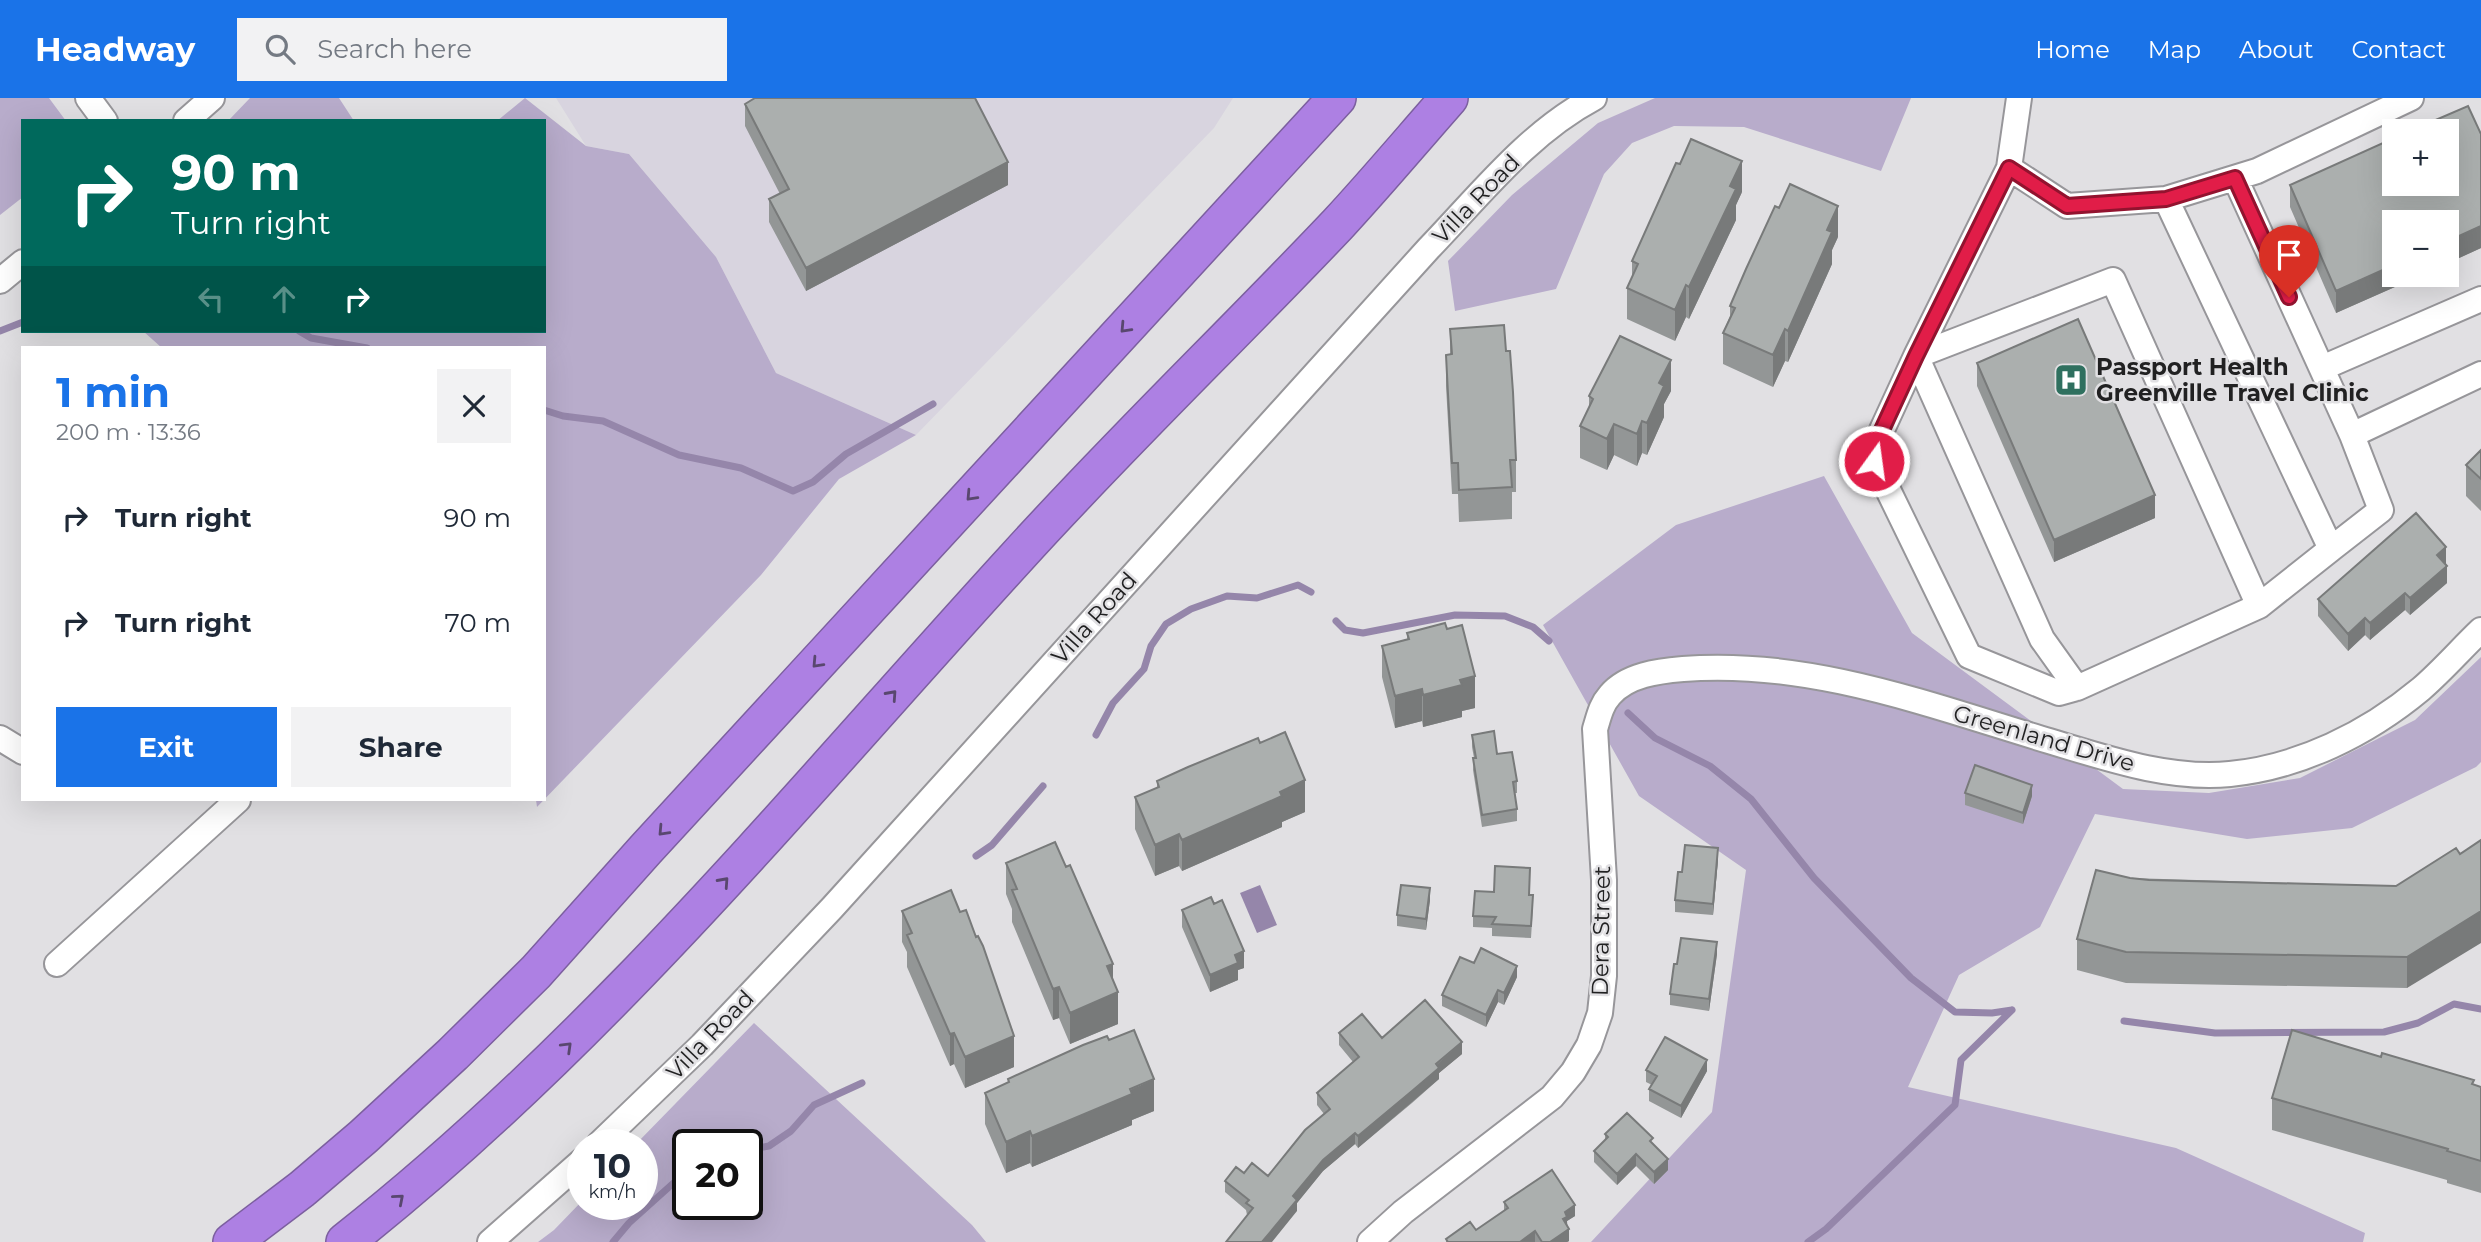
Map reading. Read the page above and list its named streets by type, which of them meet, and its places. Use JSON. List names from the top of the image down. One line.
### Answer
{"streets":{"street":["Villa Road","Greenland Drive","Dera Street"]},"crossings":[["Greenland Drive","Dera Street"]],"places":{"hospital":["Passport Health Greenville Travel Clinic"]},"page":{"header":"Headway","search":"Search here","nav":["Home","Map","About","Contact"],"map_buttons":["+","−"],"turn":["90 m","Turn right"],"heading":["1 min","200 m · 13:36"],"list":[{"name":"Turn right","value":"90 m"},{"name":"Turn right","value":"70 m"}],"buttons":["Exit","Share"],"speed":"10 km/h","limit":"20"}}
